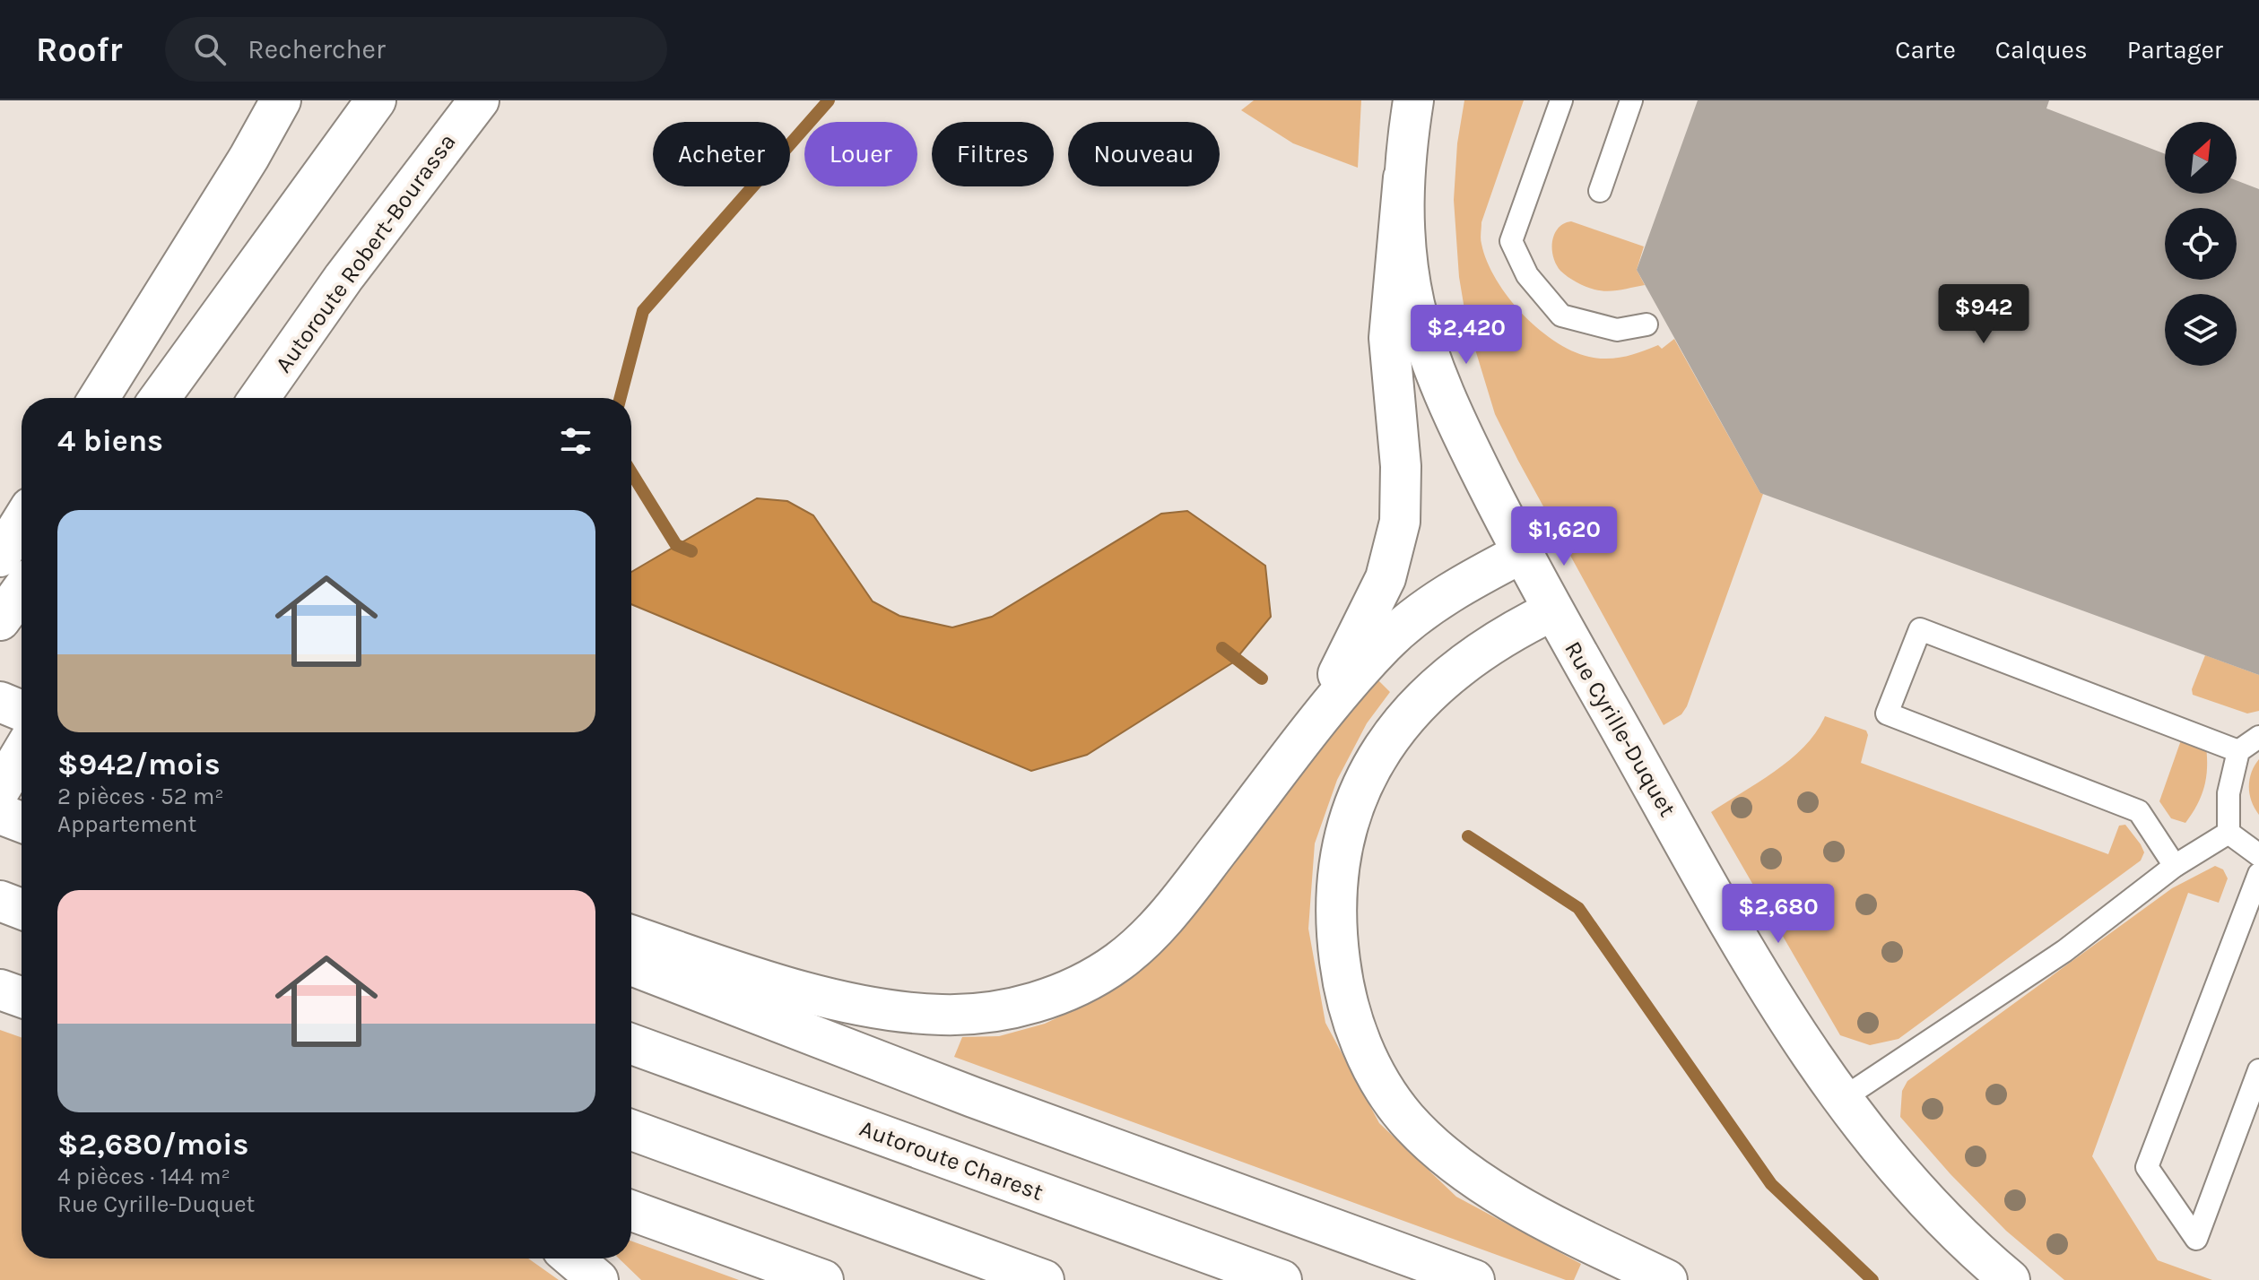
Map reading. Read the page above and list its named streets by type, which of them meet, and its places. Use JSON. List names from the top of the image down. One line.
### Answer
{"streets":{"main road":["Autoroute Robert-Bourassa","Rue Cyrille-Duquet","Autoroute Charest"]},"north":"top right","page":{"header":"Roofr","search":"Rechercher","nav":["Carte","Calques","Partager"],"chip":["Acheter","Louer","Filtres","Nouveau"],"price":["$942","$2,420","$1,620","$2,680"],"heading":"4 biens","list":[{"name":"$942/mois","note":"2 pièces · 52 m² · Appartement"},{"name":"$2,680/mois","note":"4 pièces · 144 m² · Rue Cyrille-Duquet"}]}}
